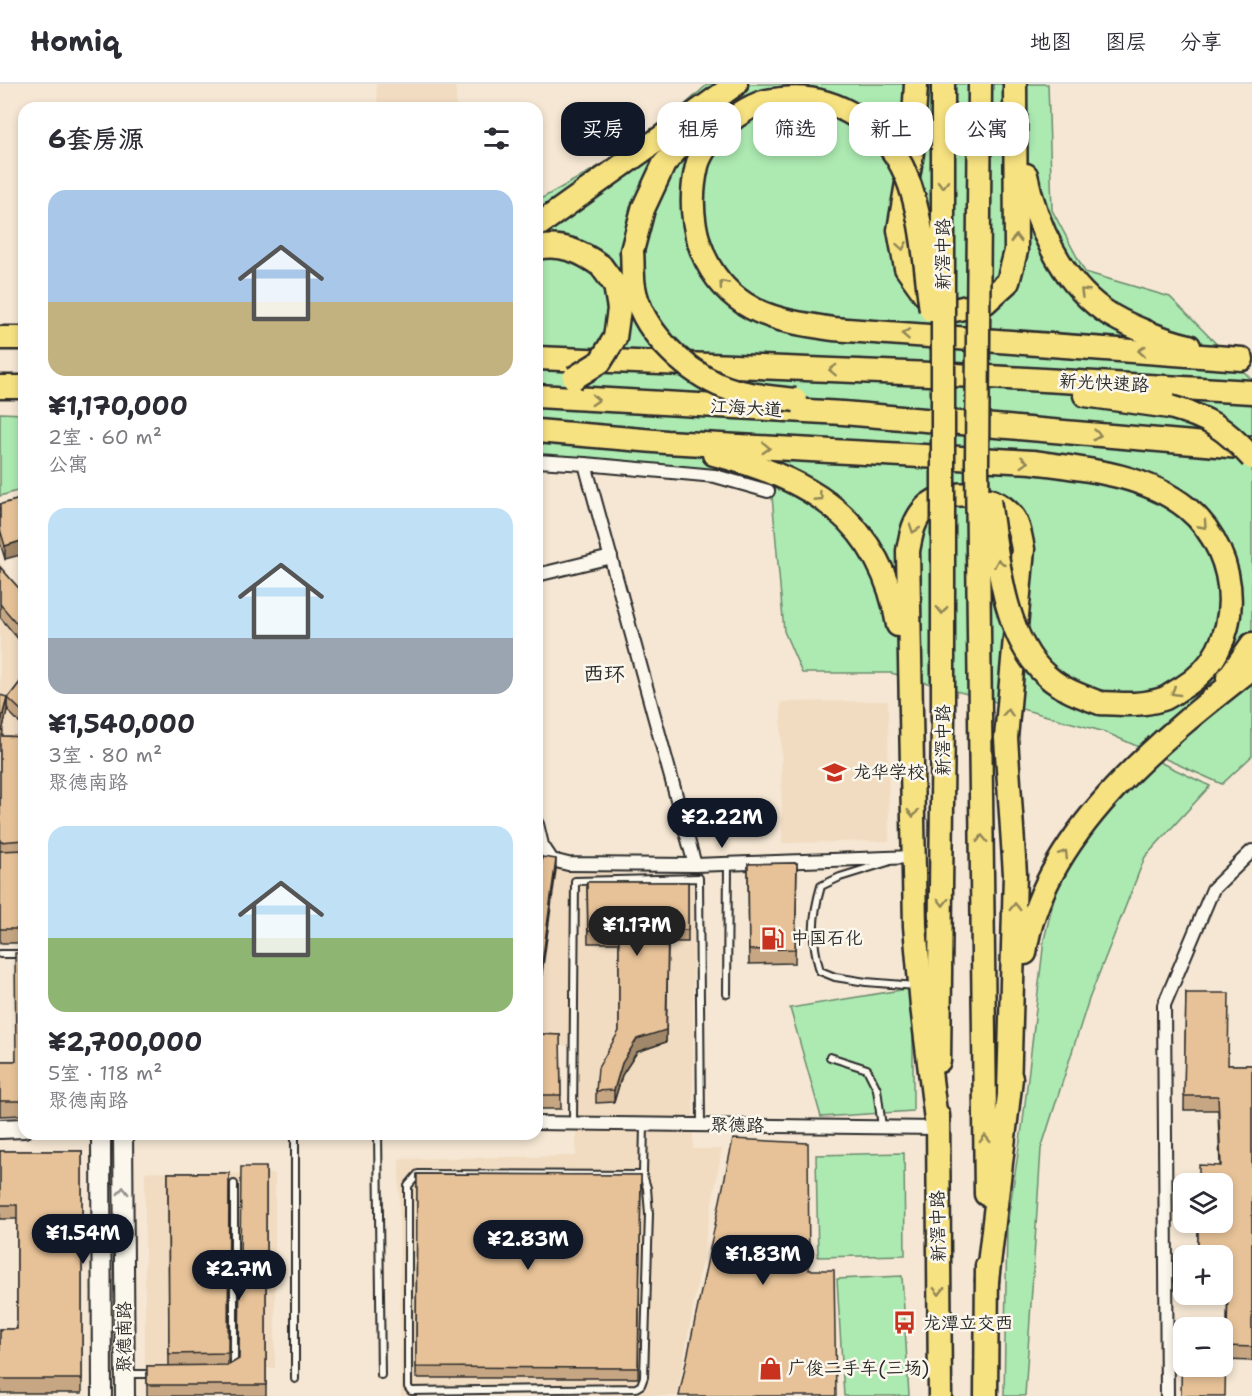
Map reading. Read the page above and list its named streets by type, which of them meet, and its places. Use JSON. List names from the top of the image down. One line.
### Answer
{"streets":{"highway":["新滘中路","新光快速路","江海大道"],"street":["聚德路","聚德南路"]},"crossings":[["新滘中路","聚德路"]],"districts":["西环"],"places":{"school or university":["龙华学校"],"fuel station":["中国石化"],"bus stop":["龙潭立交西"],"shop":["广俊二手车(三场)"]},"page":{"header":"Homiq","nav":["地图","图层","分享"],"chip":["买房","租房","筛选","新上","公寓"],"heading":"6套房源","list":[{"name":"¥1,170,000","note":"2室 · 60 m² · 公寓"},{"name":"¥1,540,000","note":"3室 · 80 m² · 聚德南路"},{"name":"¥2,700,000","note":"5室 · 118 m² · 聚德南路"}],"price":["¥2.22M","¥1.17M","¥1.54M","¥2.83M","¥1.83M","¥2.7M"],"map_buttons":["+","−"]}}
